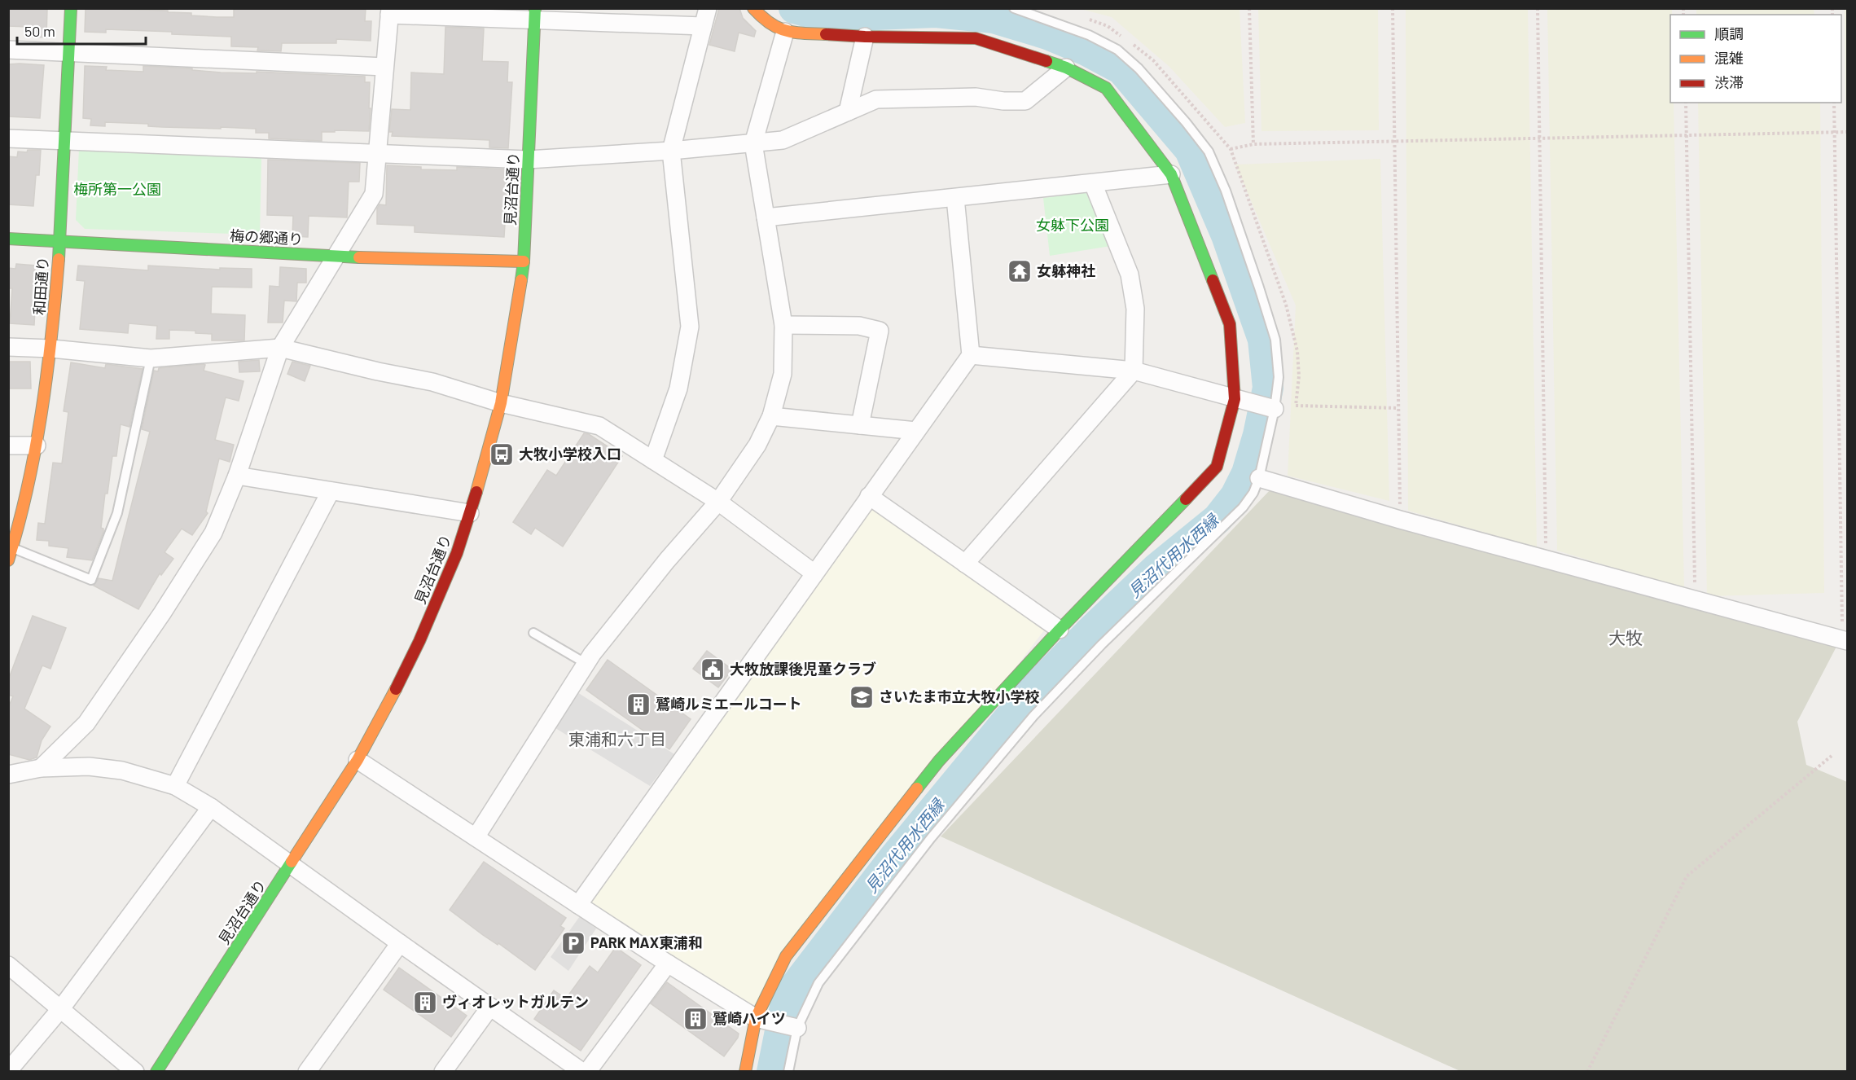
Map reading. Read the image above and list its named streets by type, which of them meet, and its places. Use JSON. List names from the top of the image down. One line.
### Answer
{"streets":{"street":["見沼台通り","梅の郷通り","和田通り"]},"crossings":[["見沼台通り","梅の郷通り"],["梅の郷通り","和田通り"]],"districts":["大牧","東浦和六丁目"],"water":["見沼代用水西縁"],"parks":["梅所第一公園","女躰下公園"],"places":{"temple":["女躰神社"],"bus stop":["大牧小学校入口"],"public building":["大牧放課後児童クラブ"],"school or university":["さいたま市立大牧小学校"],"building":["鷲崎ルミエールコート","ヴィオレットガルテン","鷲崎ハイツ"],"parking":["PARK MAX東浦和"]},"legend":["順調","混雑","渋滞"],"scale_bar":"50 m"}
